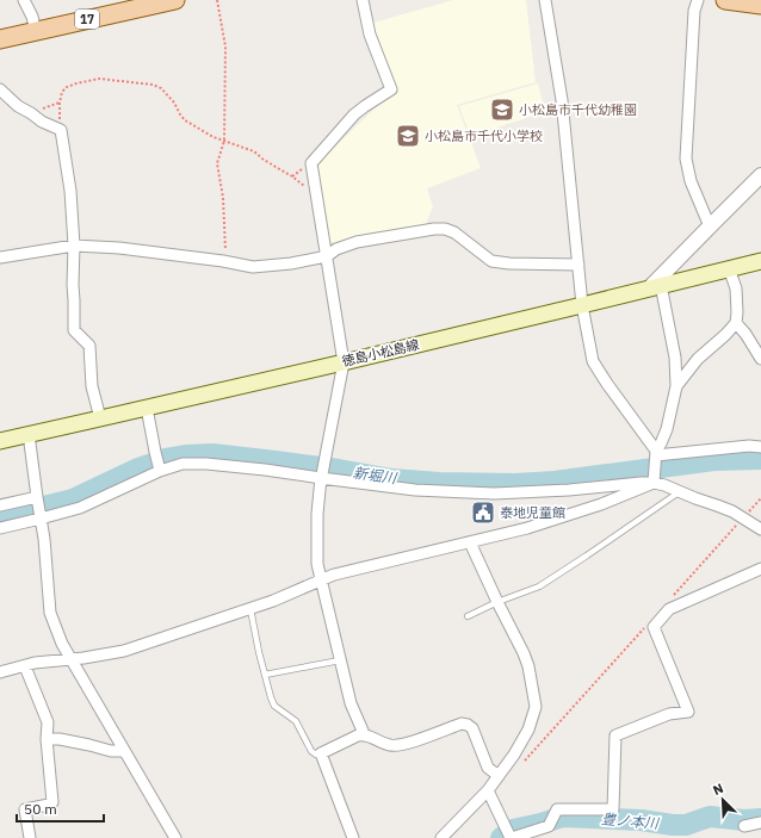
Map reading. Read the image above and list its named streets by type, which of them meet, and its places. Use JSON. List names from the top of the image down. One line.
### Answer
{"streets":{"main road":["17","徳島小松島線"]},"water":["新堀川","豊ノ本川"],"places":{"school or university":["小松島市千代幼稚園","小松島市千代小学校"],"public building":["泰地児童館"]},"scale_bar":"50 m","north":"top left"}
